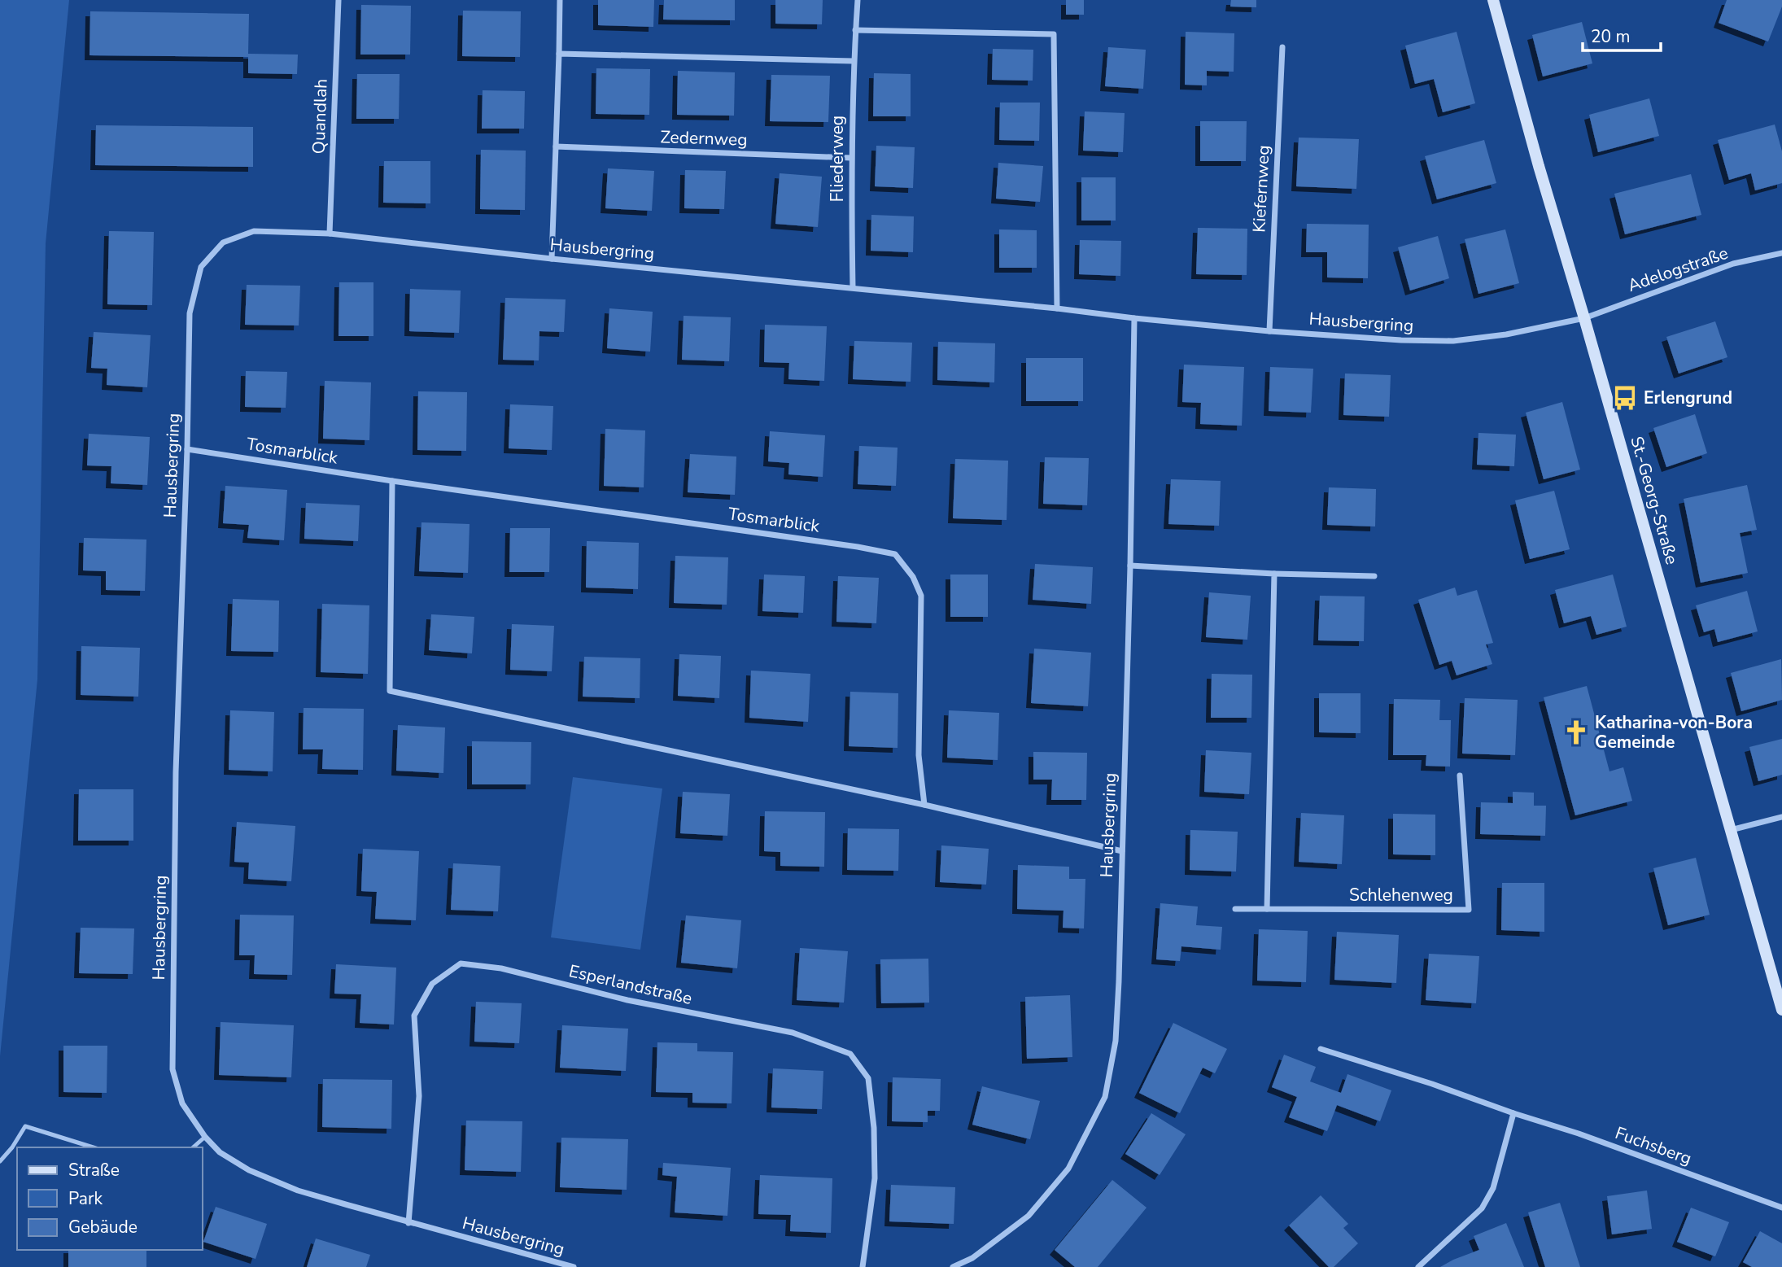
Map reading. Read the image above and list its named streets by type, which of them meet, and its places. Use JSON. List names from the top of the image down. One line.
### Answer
{"streets":{"street":["Quandlah","Zedernweg","Fliederweg","Kiefernweg","Hausbergring","Adelogstraße","Tosmarblick","St.-Georg-Straße","Schlehenweg","Esperlandstraße","Fuchsberg"]},"crossings":[["Quandlah","Hausbergring"],["Zedernweg","Fliederweg"],["Fliederweg","Hausbergring"],["Kiefernweg","Hausbergring"],["Hausbergring","Adelogstraße"],["Hausbergring","Tosmarblick"],["Hausbergring","St.-Georg-Straße"],["Hausbergring","Esperlandstraße"],["Adelogstraße","St.-Georg-Straße"]],"places":{"bus stop":["Erlengrund"],"church":["Katharina-von-Bora Gemeinde"]},"legend":["Straße","Park","Gebäude"],"scale_bar":"20 m"}
